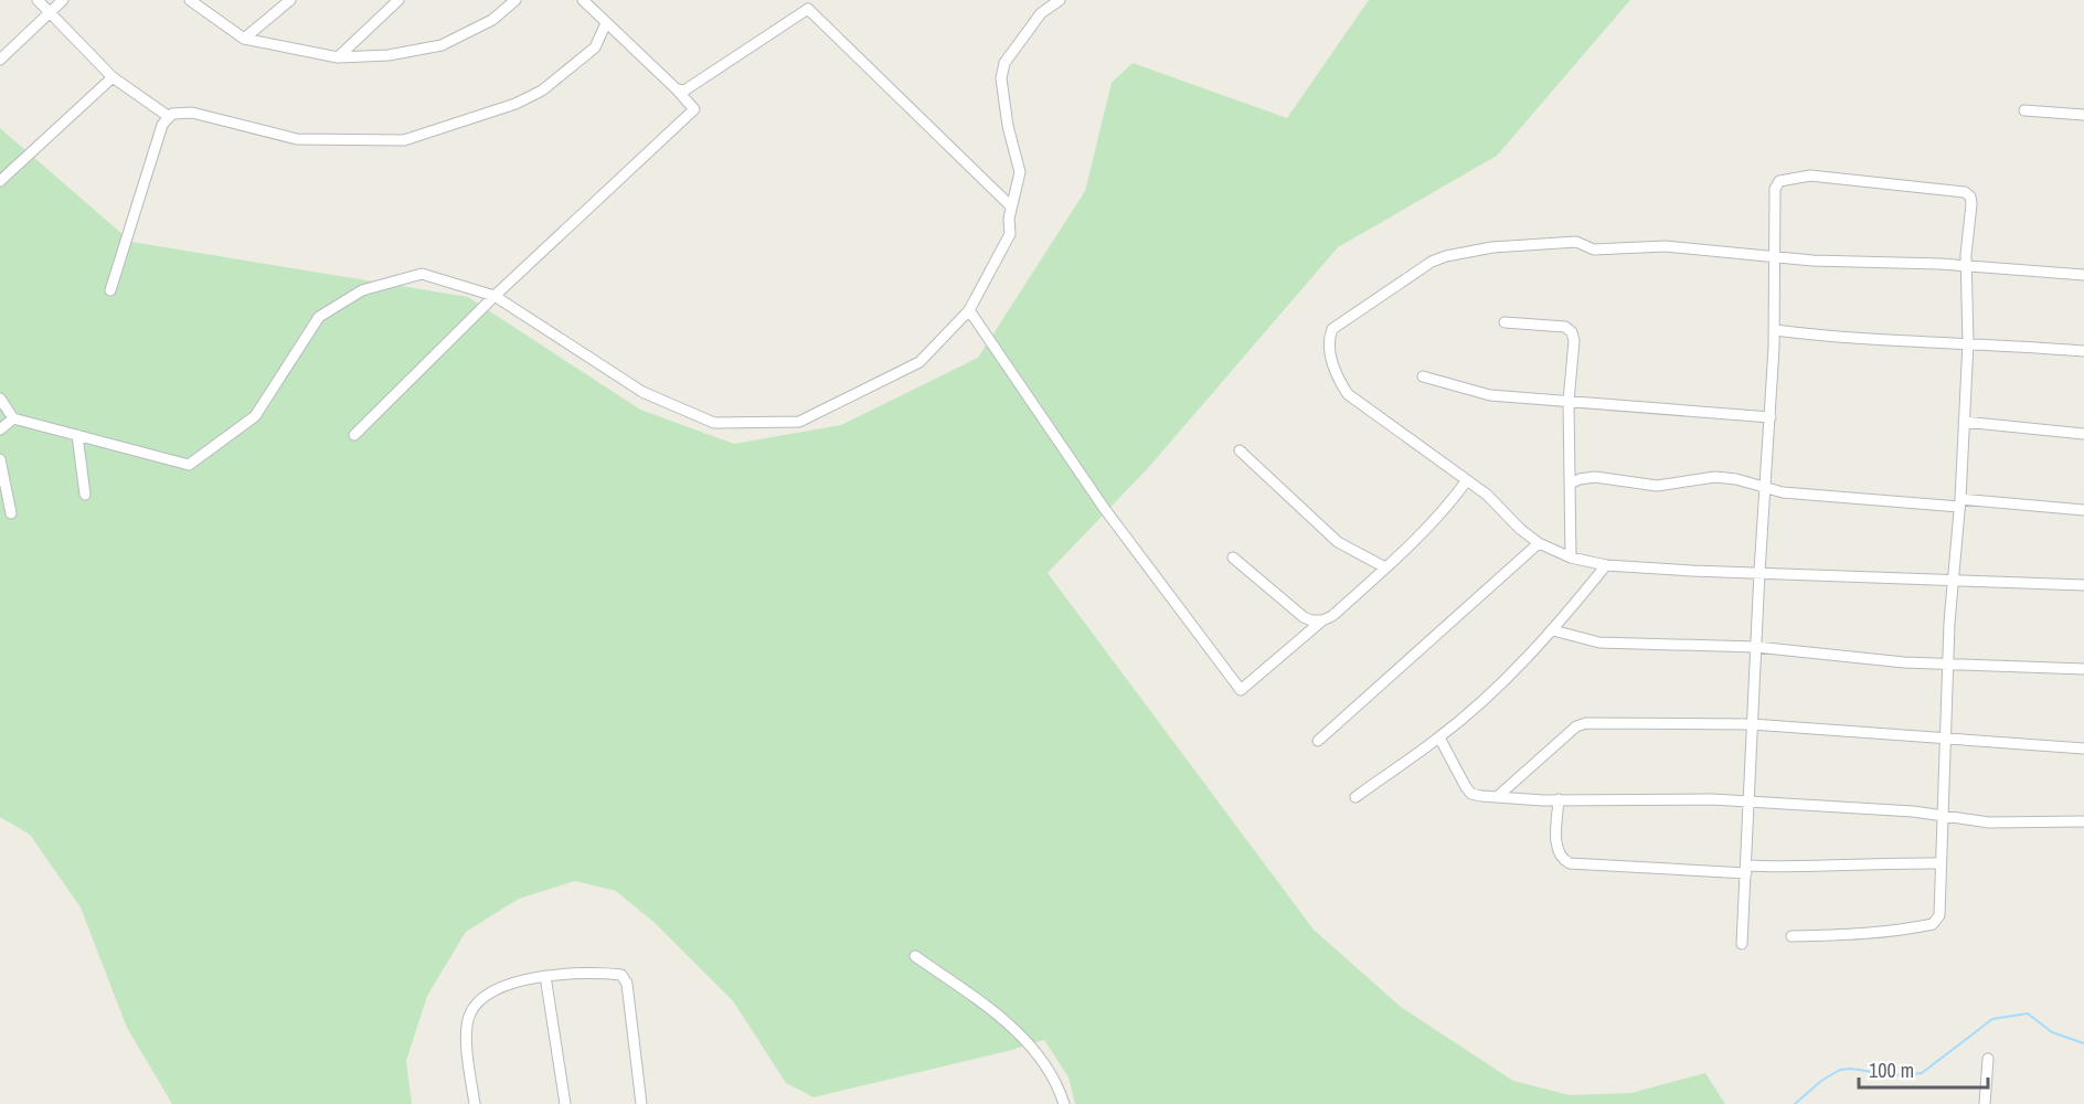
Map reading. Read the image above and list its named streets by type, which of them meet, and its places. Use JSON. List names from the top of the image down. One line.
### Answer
{"scale_bar":"100 m"}
